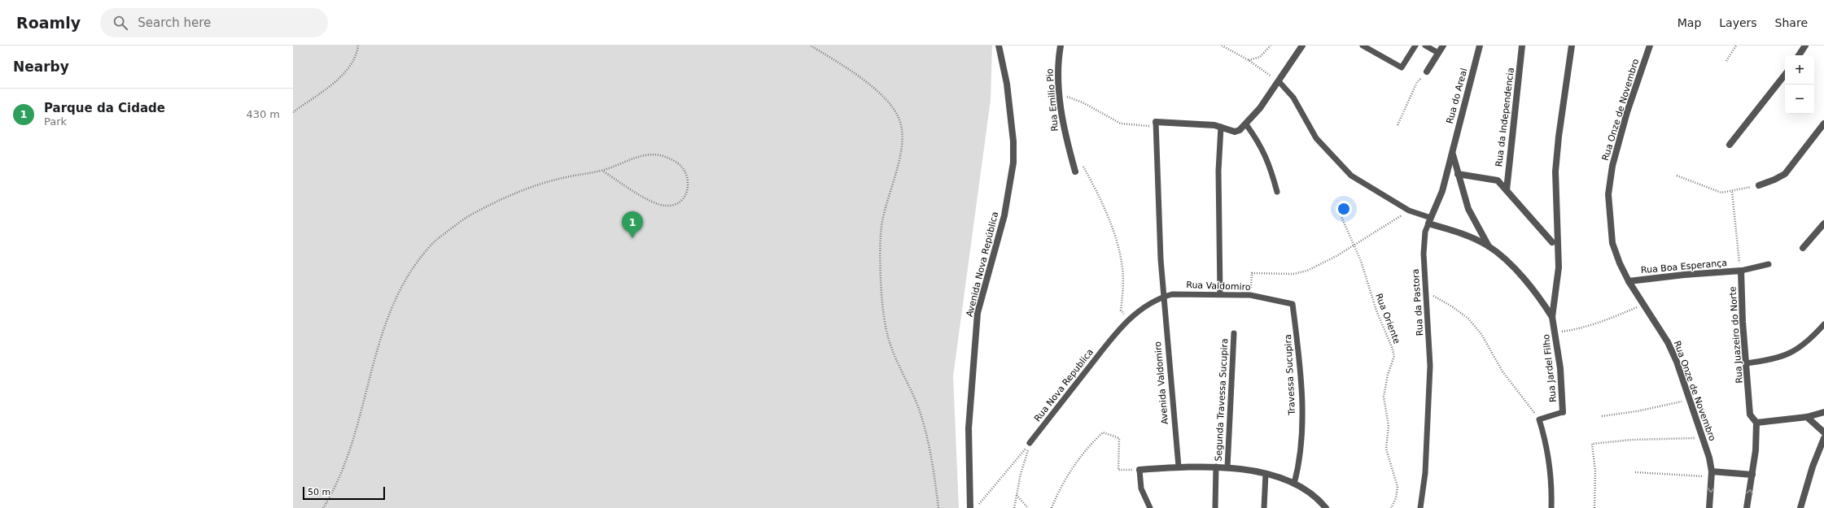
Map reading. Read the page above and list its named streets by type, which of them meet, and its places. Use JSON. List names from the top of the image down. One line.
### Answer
{"streets":{"street":["Rua do Areal","Rua Emilio Pio","Rua Onze de Novembro","Rua da Independencia","Avenida Nova República","Rua Boa Esperança","Rua da Pastora","Rua Juazeiro do Norte","Rua Jardel Filho"],"lane":["Rua Valdomiro","Travessa Sucupira","Avenida Valdomiro","Rua Nova Republica","Segunda Travessa Sucupira"],"path":["Rua Oriente"]},"crossings":[["Rua do Areal","Rua da Pastora"],["Rua Onze de Novembro","Rua Boa Esperança"],["Rua Boa Esperança","Rua Juazeiro do Norte"],["Rua Valdomiro","Travessa Sucupira"],["Rua Valdomiro","Avenida Valdomiro"],["Rua Valdomiro","Rua Nova Republica"],["Avenida Valdomiro","Rua Nova Republica"]],"scale_bar":"50 m","page":{"header":"Roamly","search":"Search here","nav":["Map","Layers","Share"],"heading":"Nearby","map_buttons":["+","−"],"list":[{"mark":"1","name":"Parque da Cidade","note":"Park","value":"430 m"}],"pins":"1","scale":"50 m"}}
